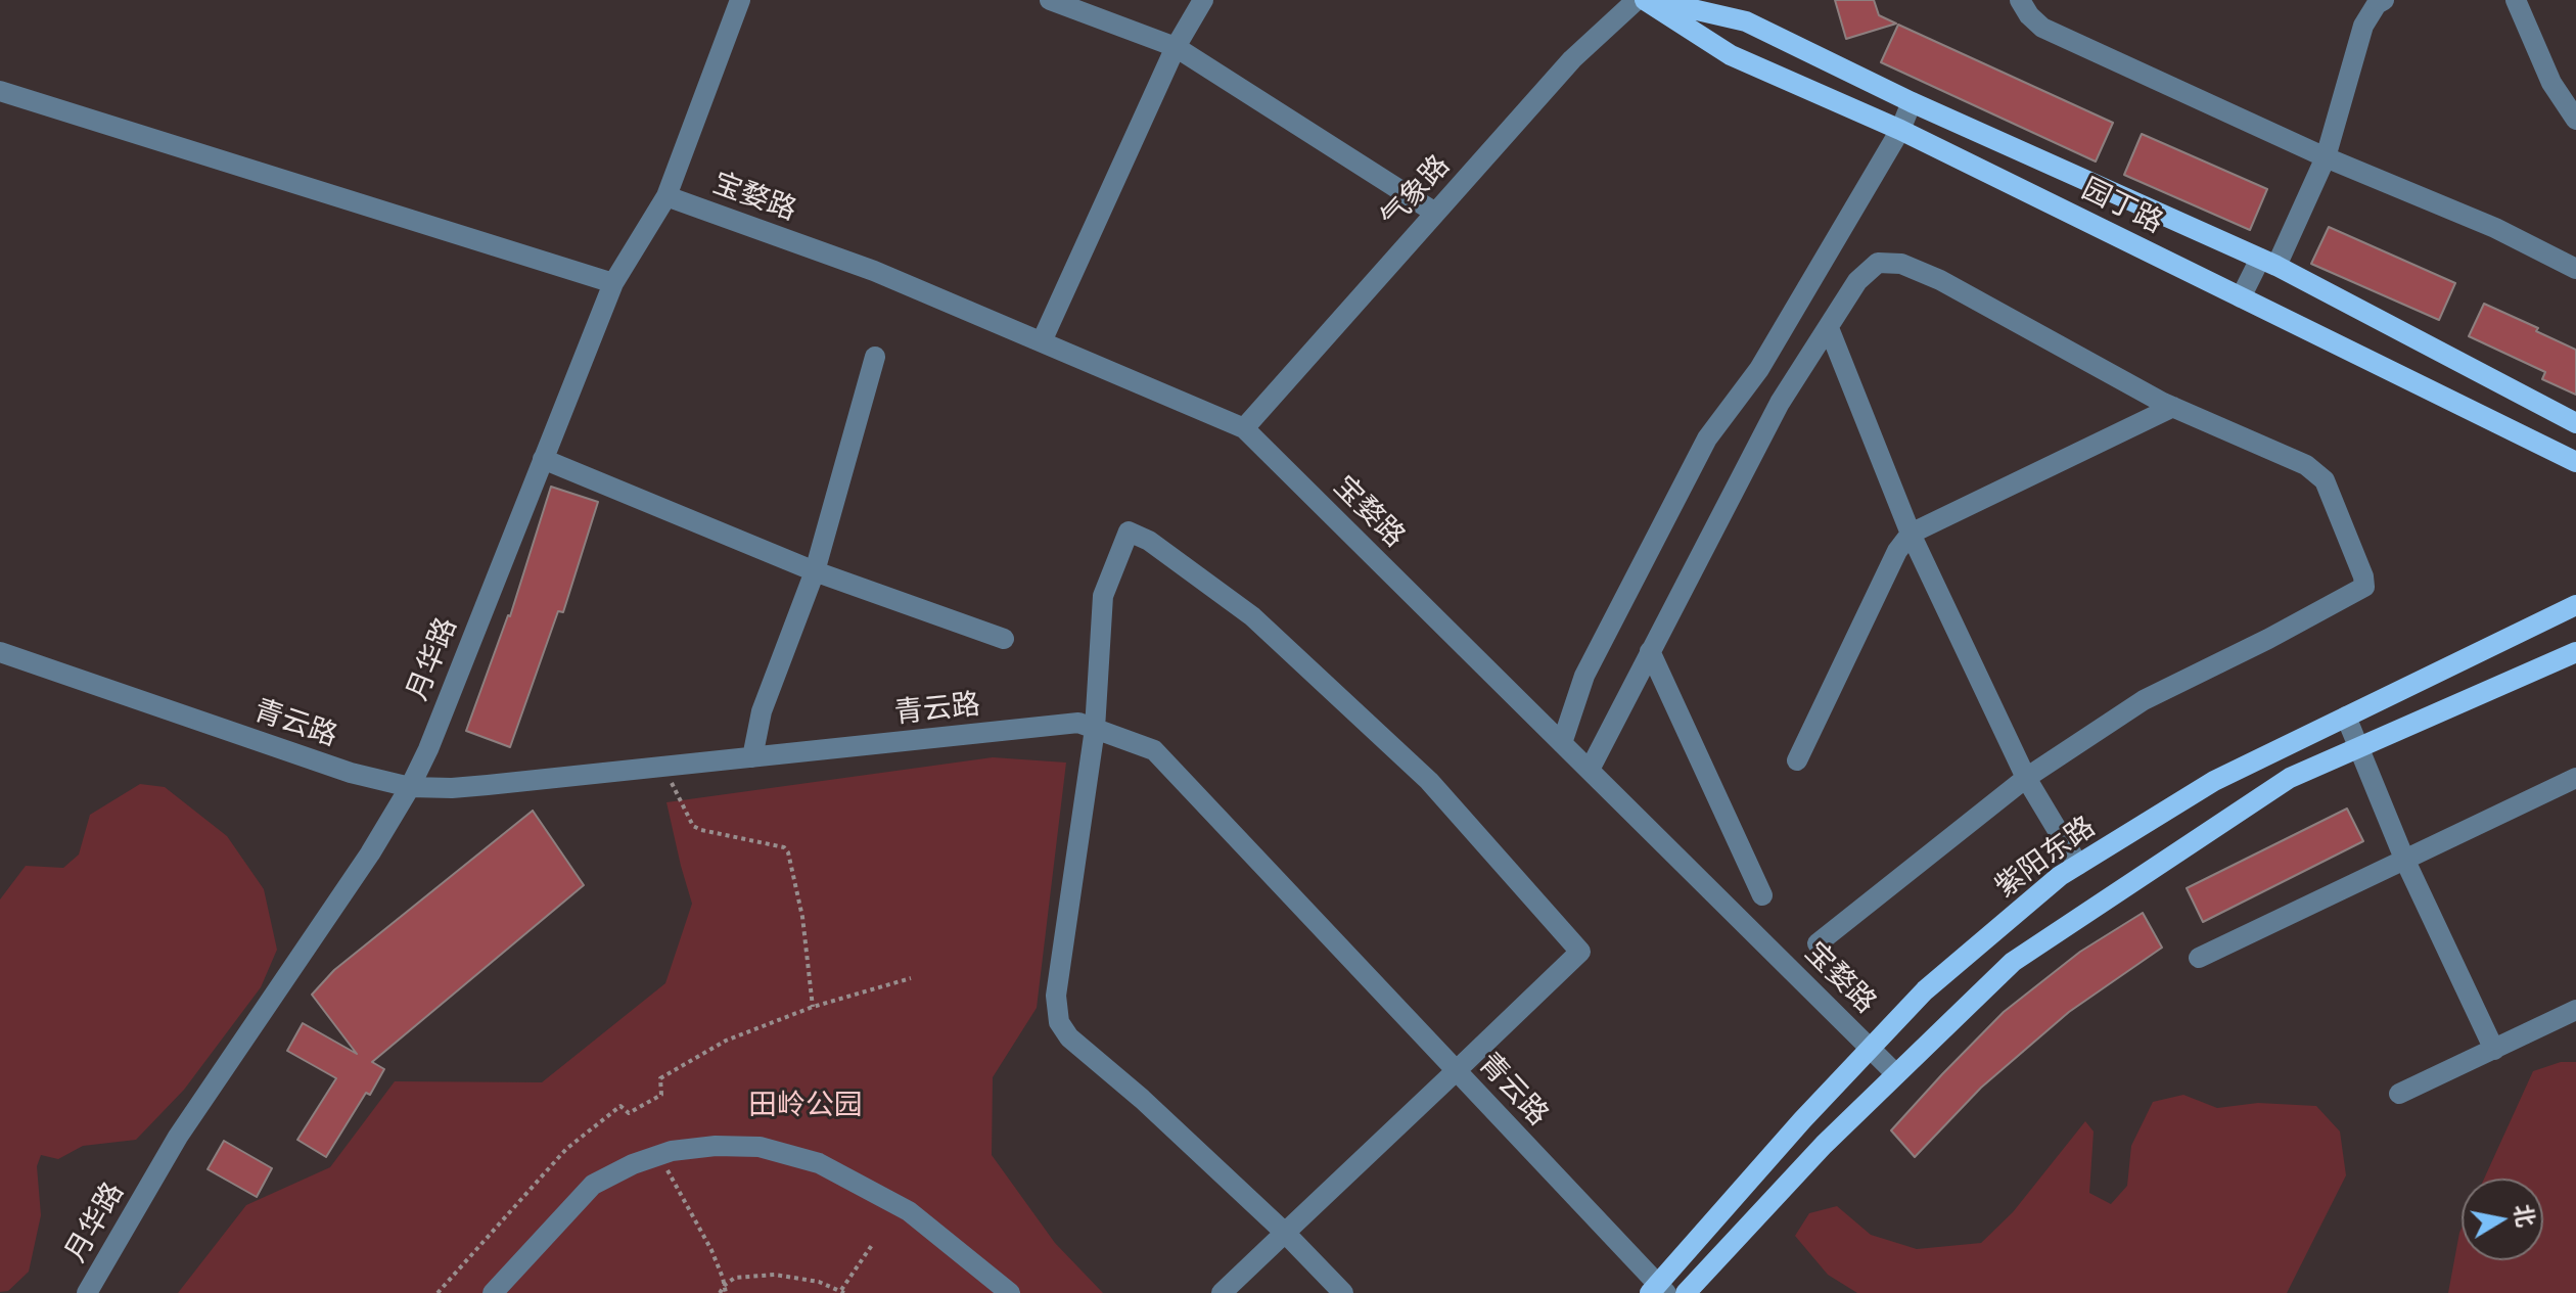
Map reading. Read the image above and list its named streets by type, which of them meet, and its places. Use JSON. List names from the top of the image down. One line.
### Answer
{"streets":{"main road":["园丁路","紫阳东路"],"street":["气象路","宝婺路","月华路","青云路"]},"crossings":[["气象路","宝婺路"],["宝婺路","月华路"],["宝婺路","紫阳东路"],["月华路","青云路"],["青云路","紫阳东路"]],"parks":["田岭公园"],"north":"right"}
